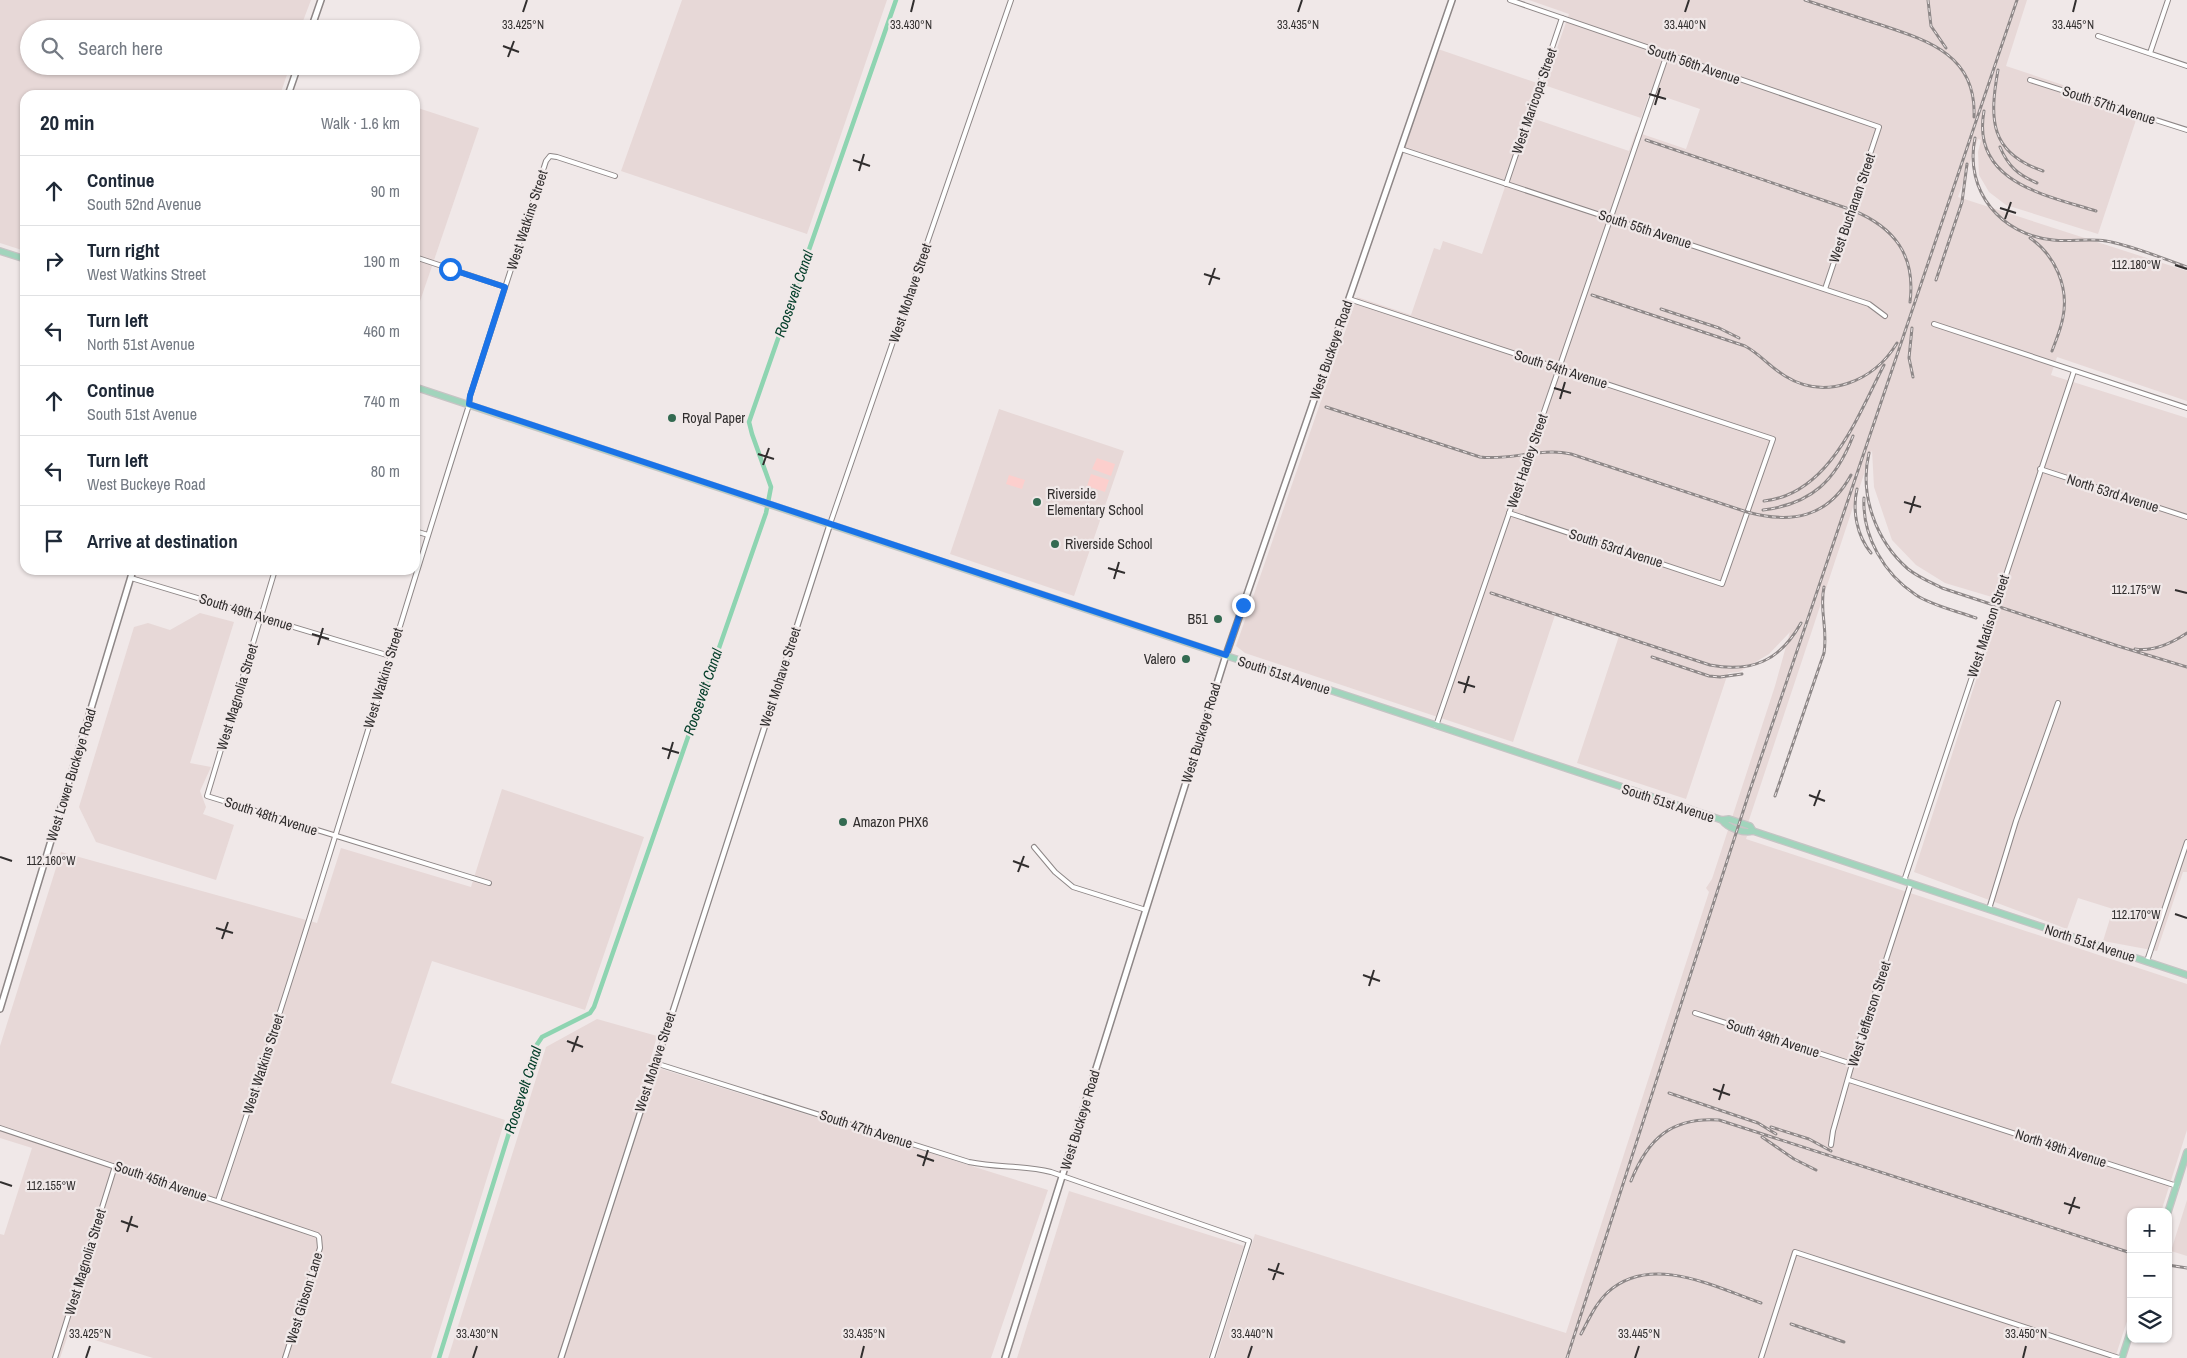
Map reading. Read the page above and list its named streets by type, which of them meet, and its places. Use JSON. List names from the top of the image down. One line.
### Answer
{"streets":{"main road":["West Buckeye Road","South 51st Avenue","West Lower Buckeye Road","North 51st Avenue"],"street":["South 56th Avenue","West Maricopa Street","South 57th Avenue","West Buchanan Street","West Watkins Street","South 55th Avenue","West Mohave Street","South 54th Avenue","West Hadley Street","North 53rd Avenue","South 53rd Avenue","South 49th Avenue","West Madison Street","West Magnolia Street","South 48th Avenue","West Jefferson Street","South 47th Avenue","North 49th Avenue","South 45th Avenue","West Gibson Lane"]},"crossings":[["South 56th Avenue","West Maricopa Street"],["South 56th Avenue","West Buchanan Street"],["South 56th Avenue","West Hadley Street"],["West Maricopa Street","South 55th Avenue"],["West Buchanan Street","South 55th Avenue"],["West Watkins Street","South 49th Avenue"],["West Watkins Street","South 51st Avenue"],["West Watkins Street","South 48th Avenue"],["West Watkins Street","South 45th Avenue"],["South 55th Avenue","West Buckeye Road"],["South 55th Avenue","West Hadley Street"],["West Mohave Street","South 51st Avenue"],["West Mohave Street","South 47th Avenue"],["West Buckeye Road","South 54th Avenue"],["West Buckeye Road","South 51st Avenue"],["West Buckeye Road","South 47th Avenue"],["South 54th Avenue","West Hadley Street"],["South 54th Avenue","South 53rd Avenue"],["West Hadley Street","South 53rd Avenue"],["West Hadley Street","South 51st Avenue"],["North 53rd Avenue","West Madison Street"],["South 49th Avenue","West Magnolia Street"],["South 49th Avenue","West Lower Buckeye Road"],["South 49th Avenue","West Jefferson Street"],["West Madison Street","South 51st Avenue"],["South 51st Avenue","North 51st Avenue"],["South 51st Avenue","West Jefferson Street"],["West Magnolia Street","South 48th Avenue"],["West Magnolia Street","South 45th Avenue"],["West Jefferson Street","North 49th Avenue"],["South 45th Avenue","West Gibson Lane"]],"water":["Roosevelt Canal"],"places":["Royal Paper","Riverside Elementary School","Riverside School","B51","Valero","Amazon PHX6"],"page":{"search":"Search here","heading":["20 min","Walk · 1.6 km"],"list":[["Continue","South 52nd Avenue","90 m"],["Turn right","West Watkins Street","190 m"],["Turn left","North 51st Avenue","460 m"],["Continue","South 51st Avenue","740 m"],["Turn left","West Buckeye Road","80 m"],"Arrive at destination"],"map_buttons":["+","−"]},"coordinates":["33.425°N","33.430°N","33.435°N","33.440°N","33.445°N","112.180°W","112.175°W","112.160°W","112.170°W","112.155°W","33.450°N"]}
